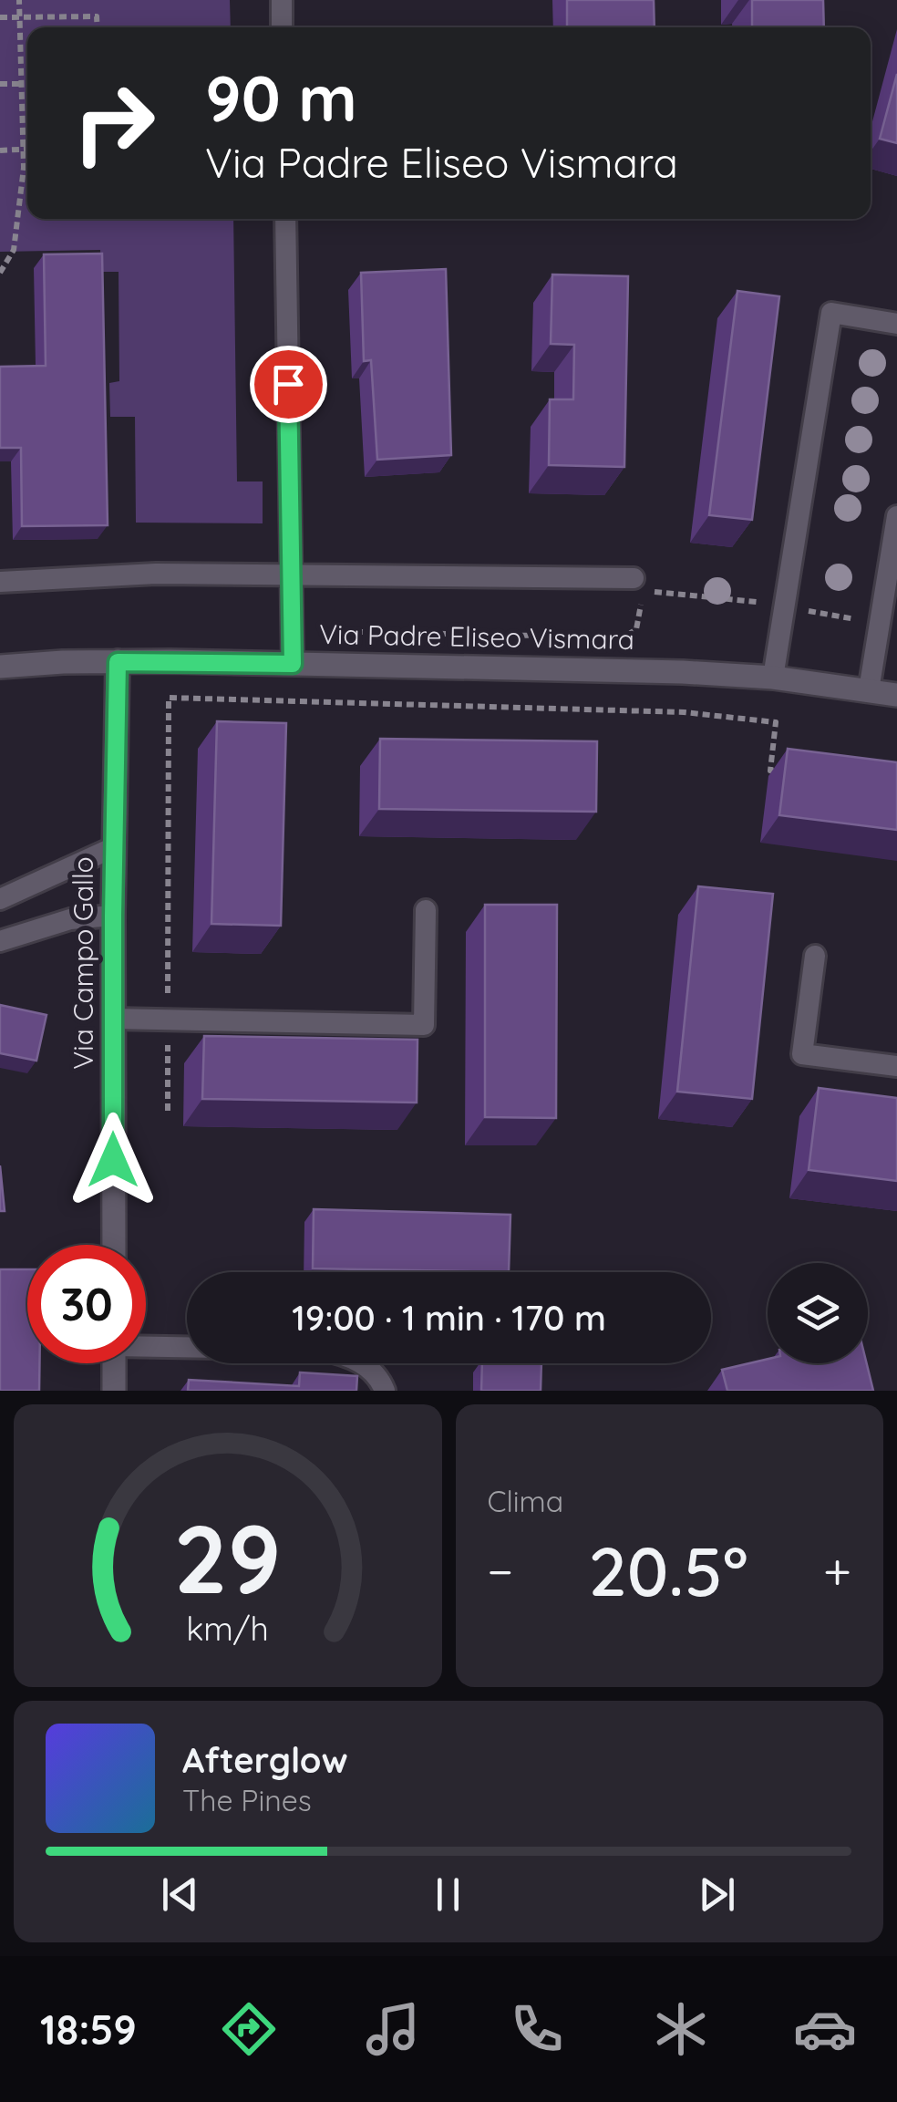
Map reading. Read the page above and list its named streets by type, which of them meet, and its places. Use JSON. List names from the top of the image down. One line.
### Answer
{"streets":{"street":["Via Padre Eliseo Vismara","Via Campo Gallo"]},"crossings":[["Via Padre Eliseo Vismara","Via Campo Gallo"]],"page":{"turn":["90 m","Via Padre Eliseo Vismara"],"limit":"30","trip":"19:00 · 1 min · 170 m","tile":"Clima","heat":["−","20.5°","+"],"song":["Afterglow","The Pines"],"tabs":"18:59","gauge":["29","km/h"]}}
